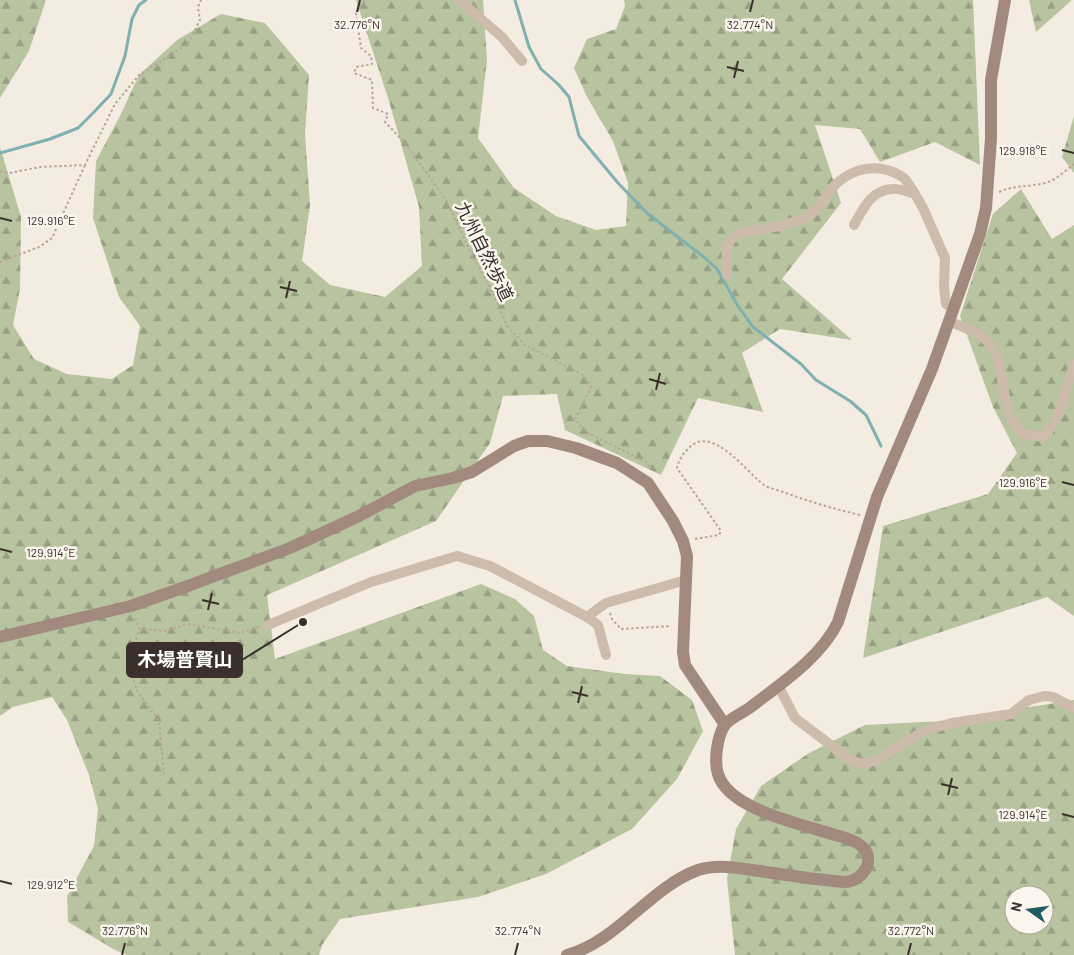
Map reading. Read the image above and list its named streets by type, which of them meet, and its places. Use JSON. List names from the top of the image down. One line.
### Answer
{"streets":{"path":["九州自然歩道"]},"places":["木場普賢山"],"north":"left","coordinates":["32.776°N","32.774°N","129.918°E","129.916°E","129.914°E","129.912°E","32.772°N"]}
